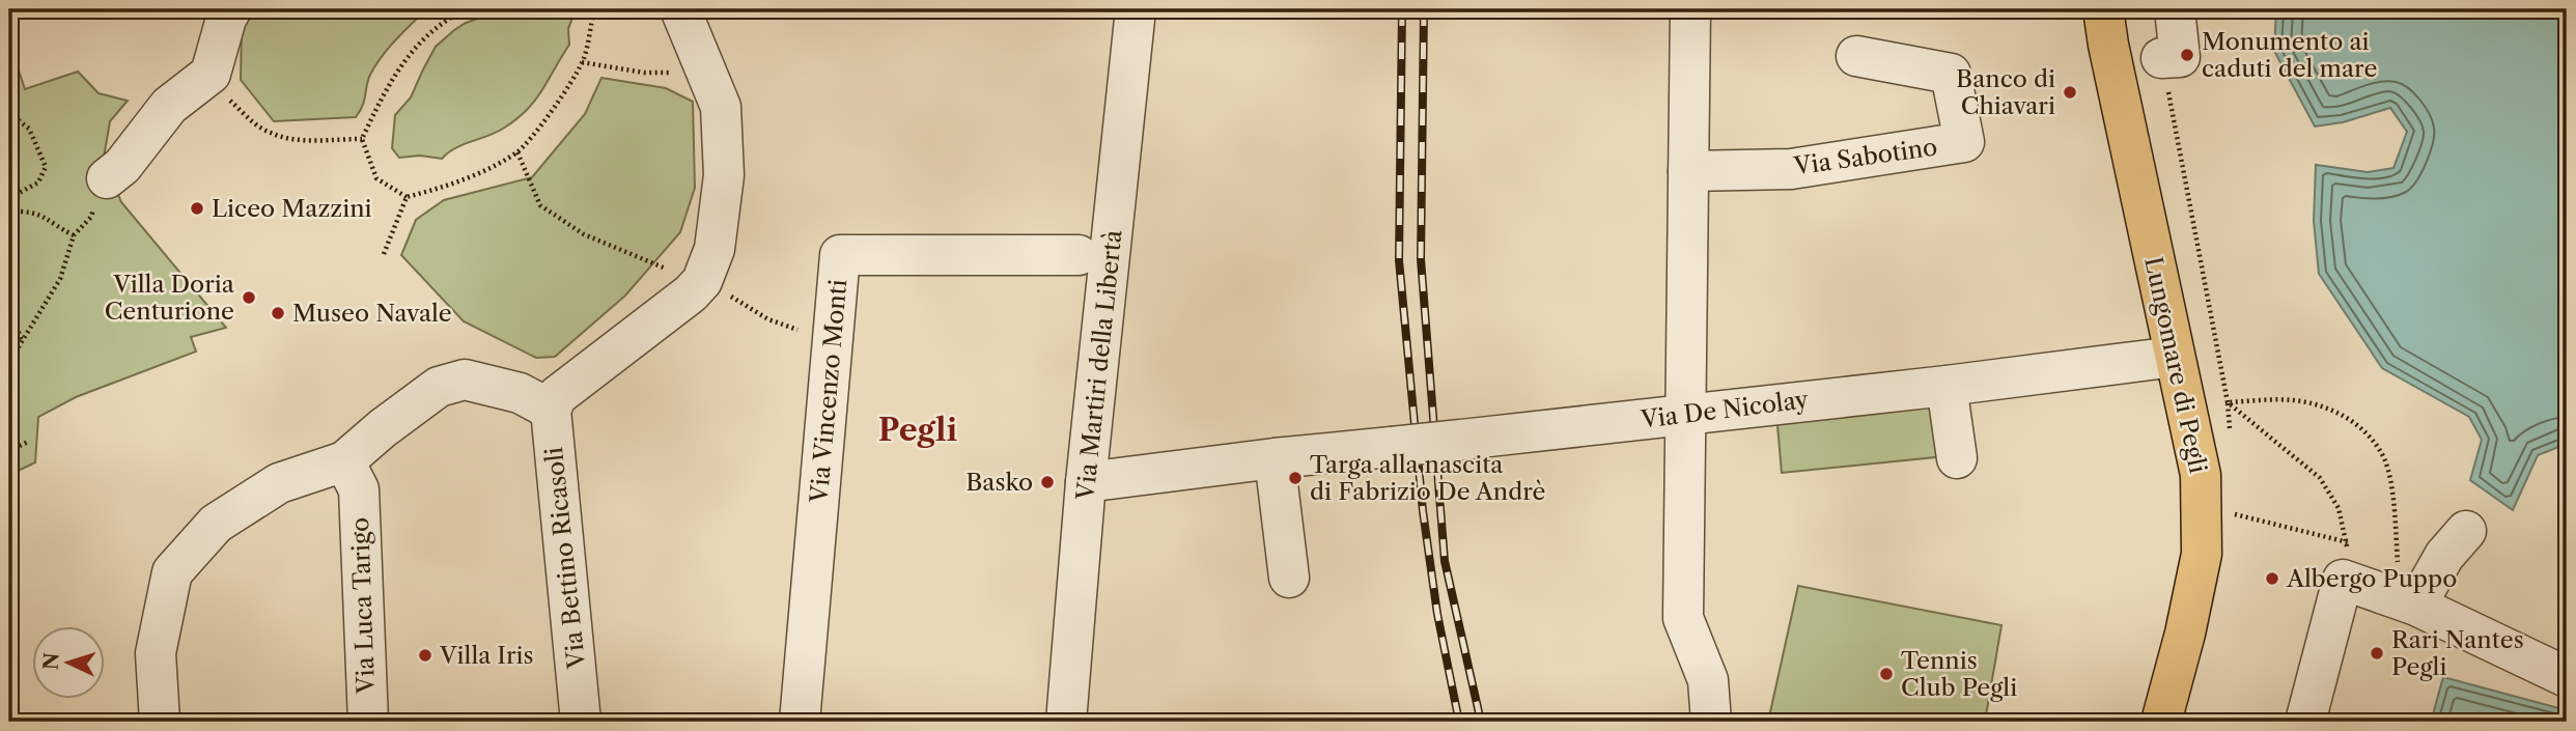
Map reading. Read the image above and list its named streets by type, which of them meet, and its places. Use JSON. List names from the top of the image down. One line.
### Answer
{"streets":{"main road":["Lungomare di Pegli"],"street":["Via Sabotino","Via Martiri della Libertà","Via Vincenzo Monti","Via De Nicolay","Via Bettino Ricasoli","Via Luca Tarigo"]},"crossings":[["Via Martiri della Libertà","Via De Nicolay"],["Lungomare di Pegli","Via De Nicolay"]],"districts":["Pegli"],"places":["Monumento ai caduti del mare","Banco di Chiavari","Liceo Mazzini","Villa Doria Centurione","Museo Navale","Targa alla nascita di Fabrizio De Andrè","Basko","Albergo Puppo","Rari Nantes Pegli","Villa Iris","Tennis Club Pegli"],"north":"left"}
